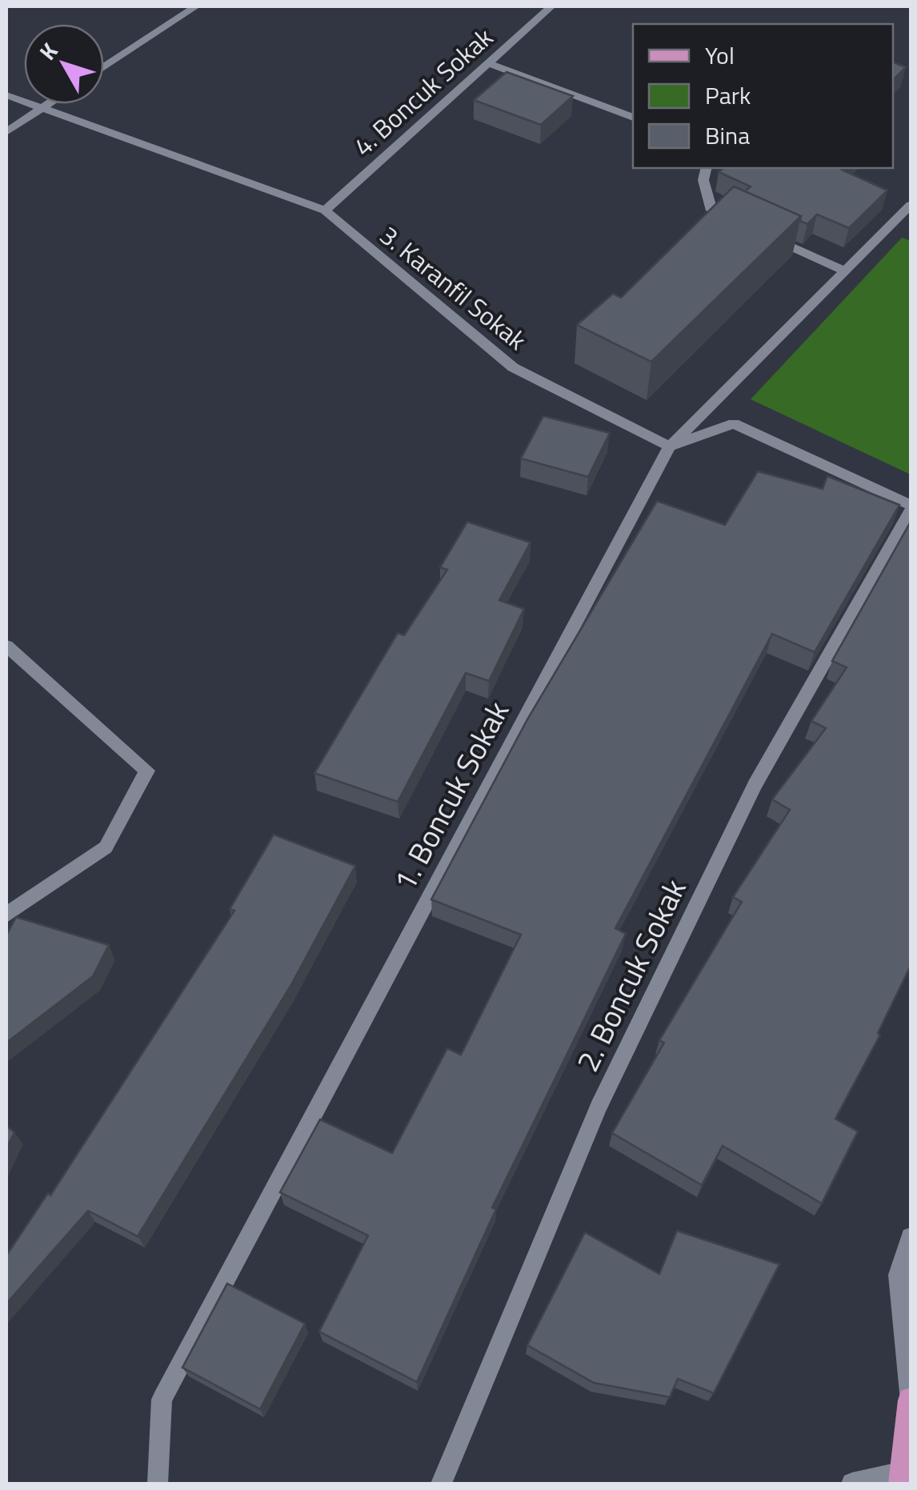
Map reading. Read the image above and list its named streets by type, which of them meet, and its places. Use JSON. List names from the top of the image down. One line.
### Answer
{"streets":{"street":["4. Boncuk Sokak","3. Karanfil Sokak","1. Boncuk Sokak","2. Boncuk Sokak"]},"crossings":[["4. Boncuk Sokak","3. Karanfil Sokak"],["3. Karanfil Sokak","1. Boncuk Sokak"]],"legend":["Yol","Park","Bina"],"north":"top left"}
